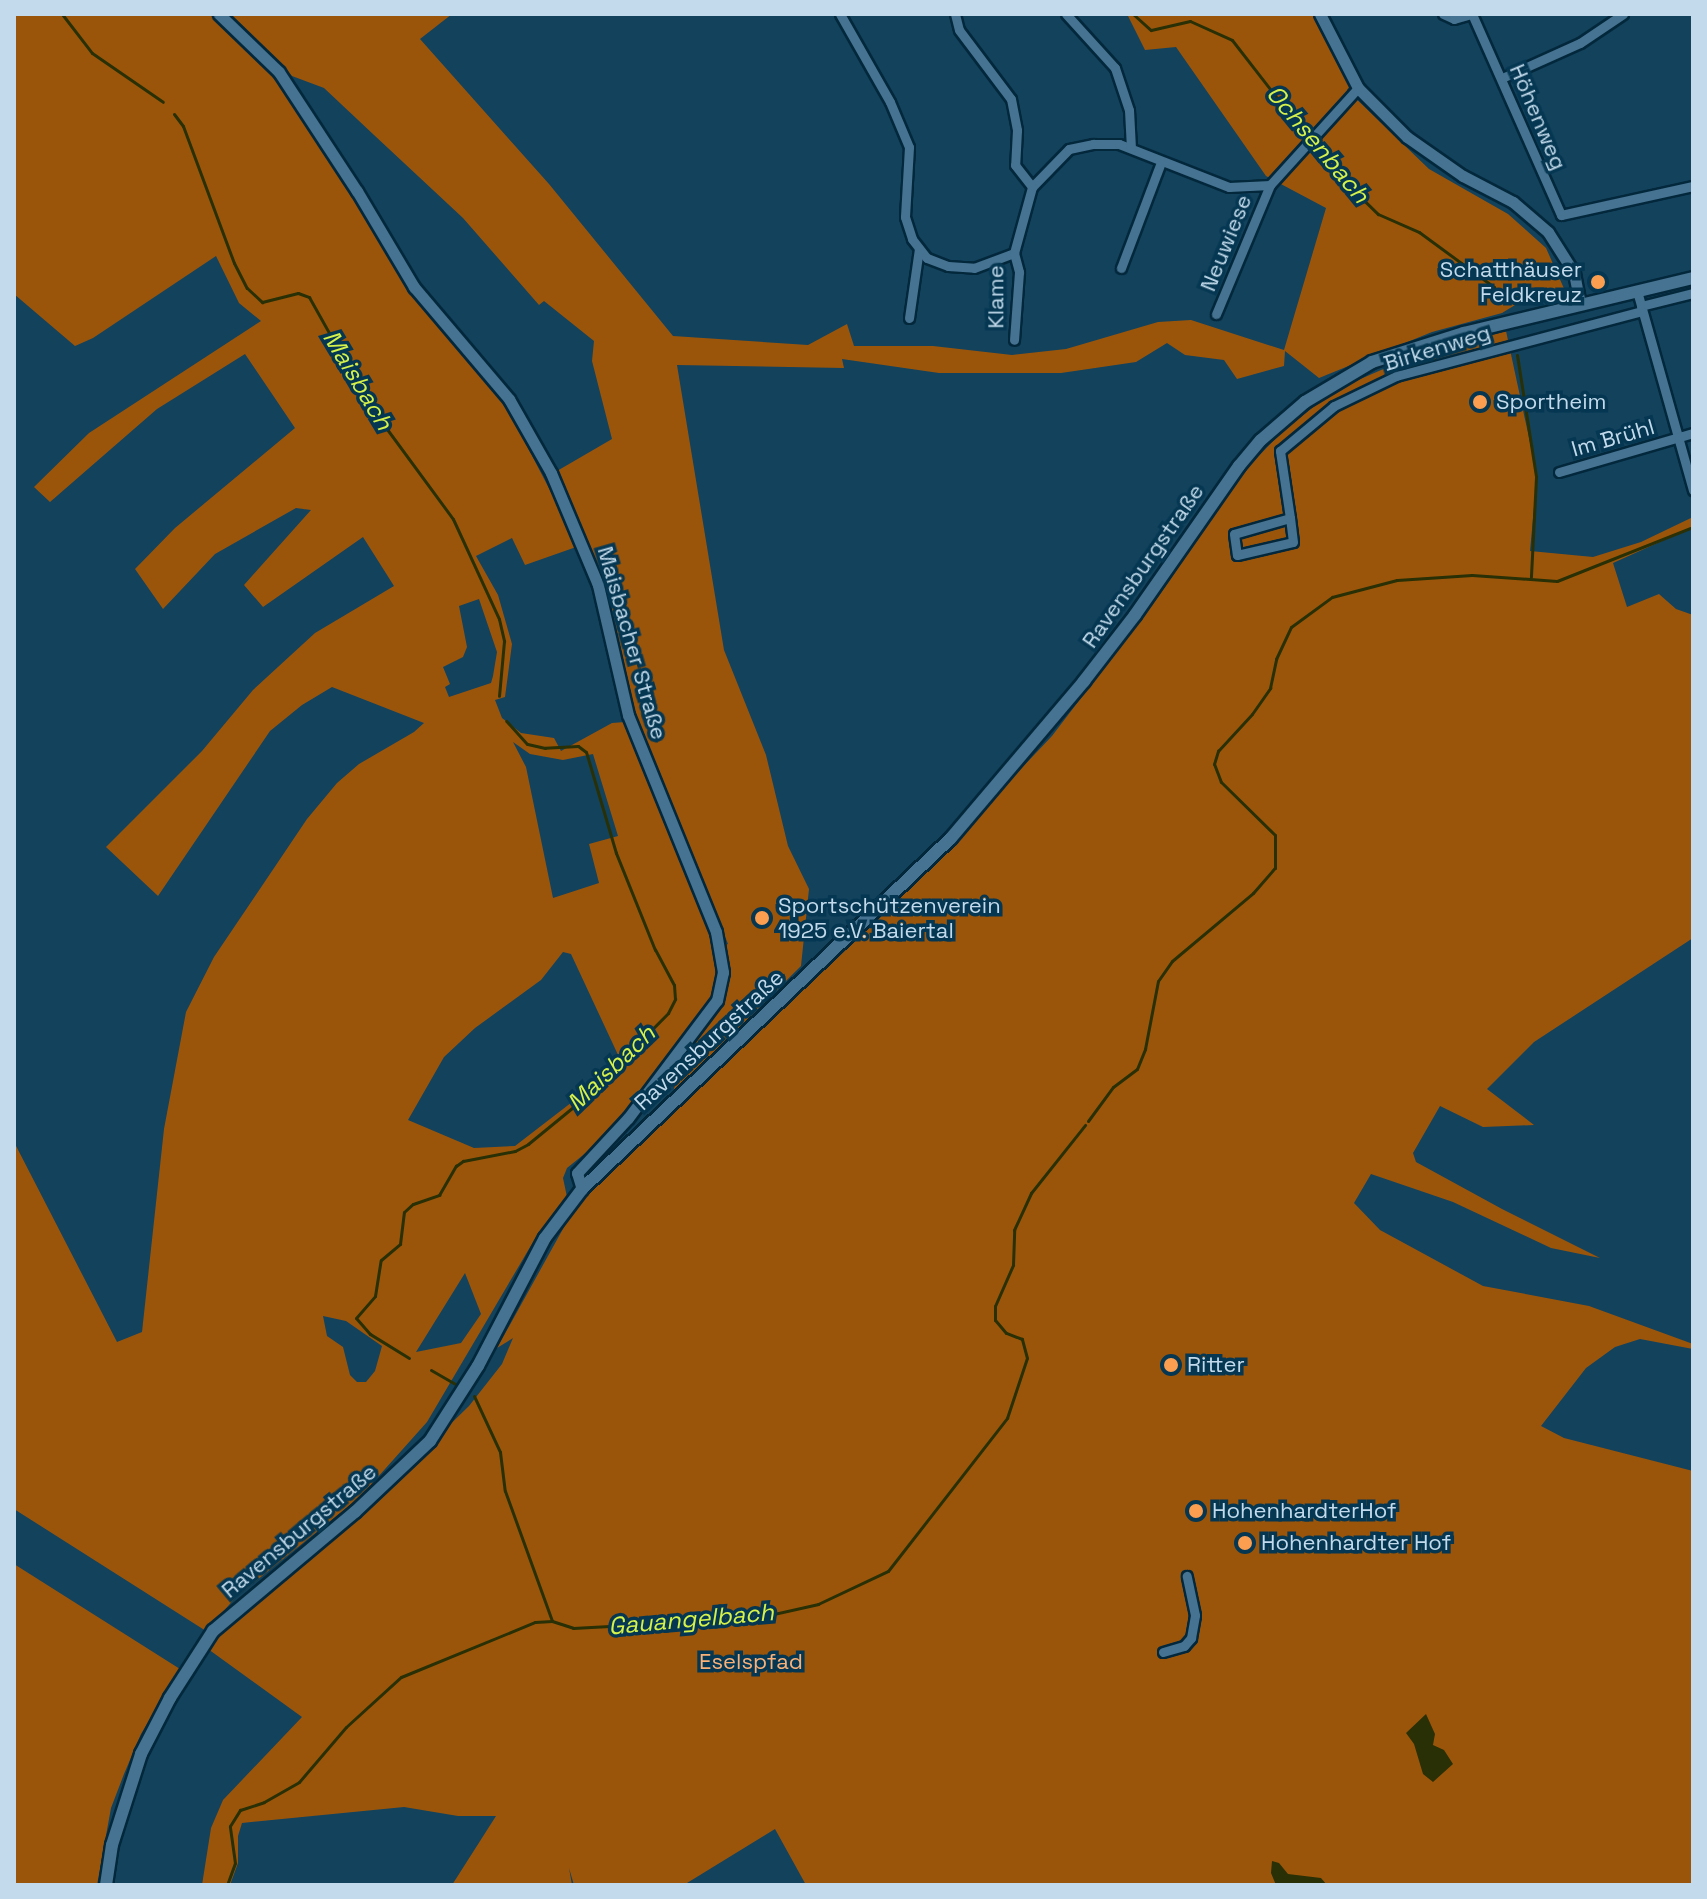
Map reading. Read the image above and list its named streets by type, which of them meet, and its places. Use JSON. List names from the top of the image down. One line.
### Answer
{"streets":{"main road":["Ravensburgstraße"],"street":["Höhenweg","Neuwiese","Klame","Birkenweg","Im Brühl","Maisbacher Straße"]},"crossings":[["Birkenweg","Im Brühl"],["Ravensburgstraße","Maisbacher Straße"]],"water":["Ochsenbach","Maisbach","Gauangelbach"],"parks":["Eselspfad"],"places":["Schatthäuser Feldkreuz","Sportheim","Sportschützenverein 1925 e.V. Baiertal","Ritter","HohenhardterHof","Hohenhardter Hof"]}
